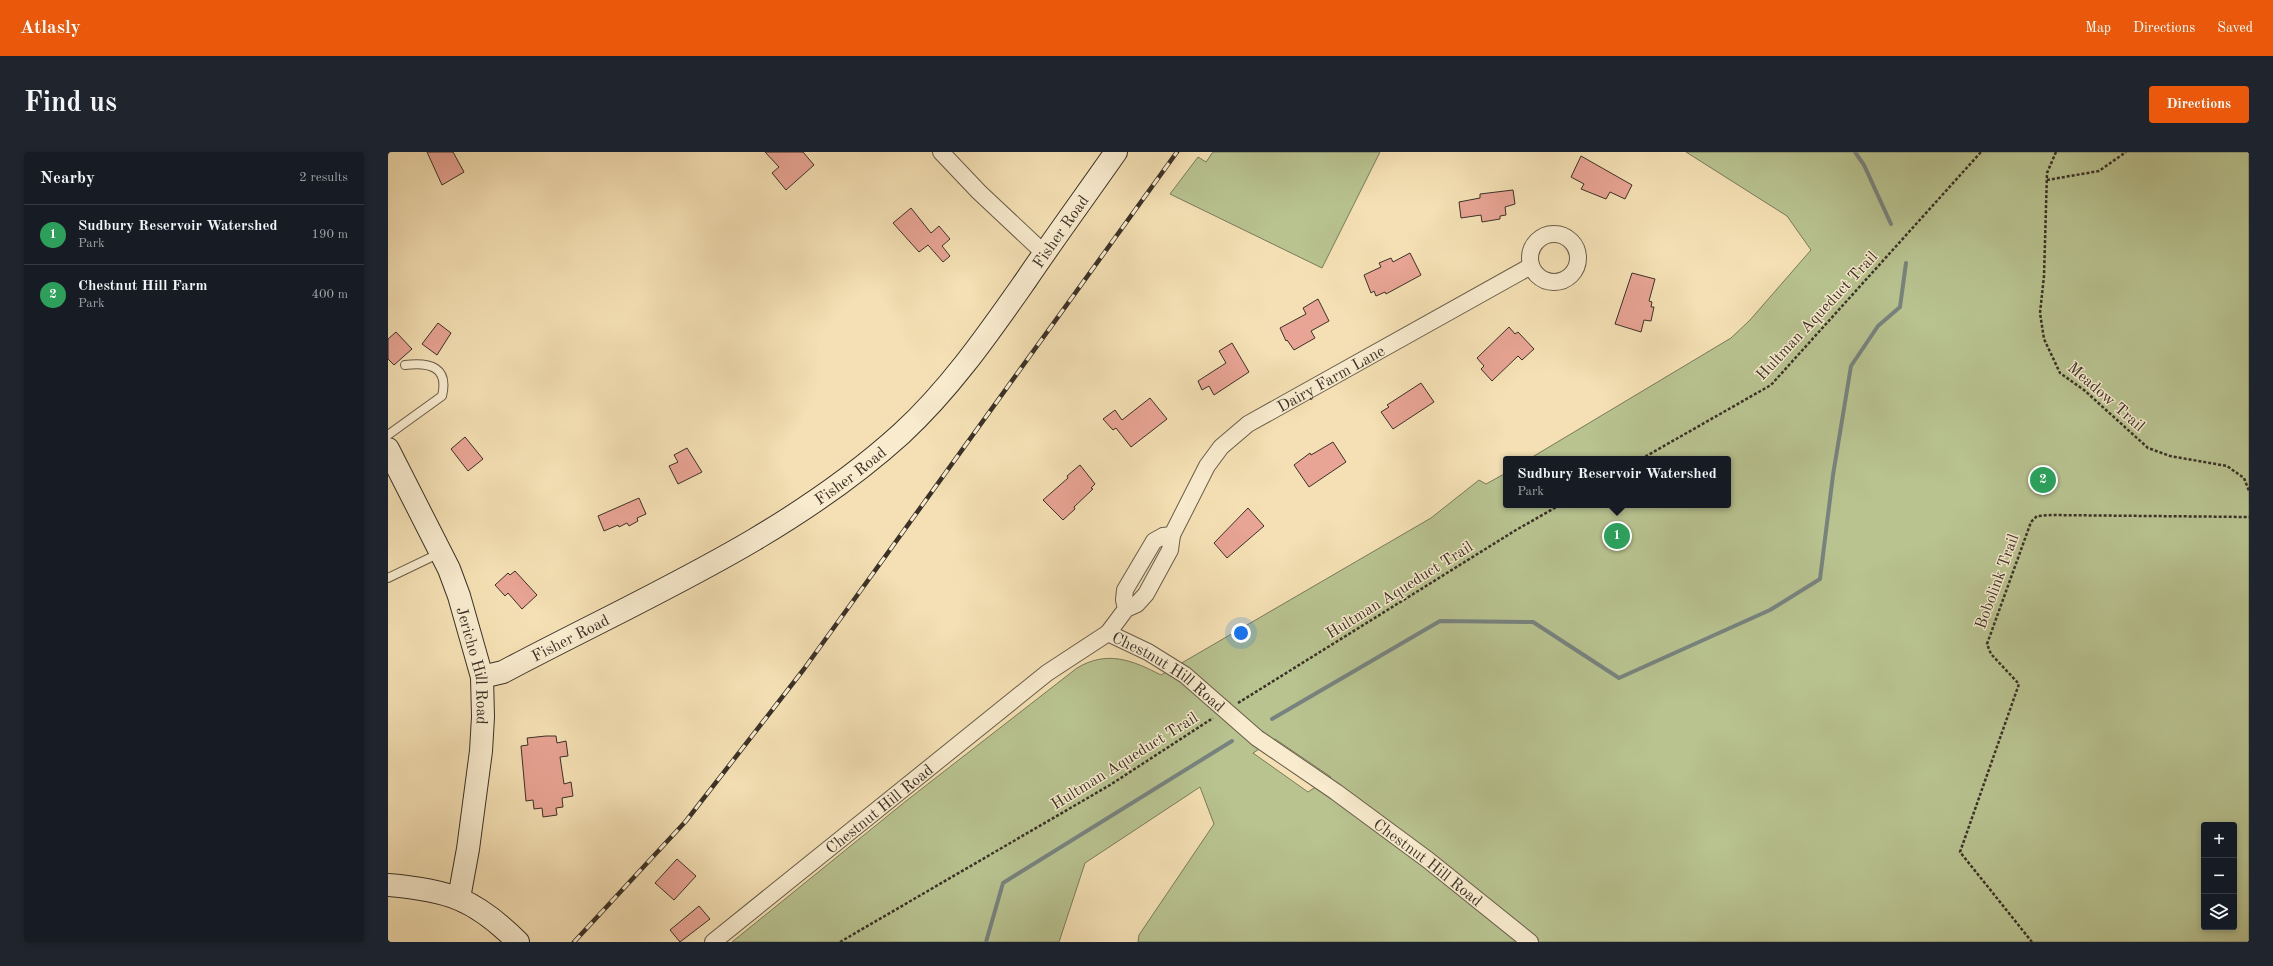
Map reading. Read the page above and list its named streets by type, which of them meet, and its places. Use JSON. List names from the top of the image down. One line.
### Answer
{"streets":{"street":["Fisher Road","Dairy Farm Lane","Jericho Hill Road","Chestnut Hill Road"],"path":["Hultman Aqueduct Trail","Meadow Trail","Bobolink Trail"]},"crossings":[["Fisher Road","Jericho Hill Road"],["Hultman Aqueduct Trail","Chestnut Hill Road"],["Dairy Farm Lane","Chestnut Hill Road"]],"page":{"header":"Atlasly","nav":["Map","Directions","Saved"],"buttons":"Directions","title":"Find us","heading":["Nearby","2 results"],"list":[{"mark":"1","name":"Sudbury Reservoir Watershed","note":"Park","value":"190 m"},{"mark":"2","name":"Chestnut Hill Farm","note":"Park","value":"400 m"}],"popup":["Sudbury Reservoir Watershed","Park"],"pins":["2","1"],"map_buttons":["+","−"]}}
